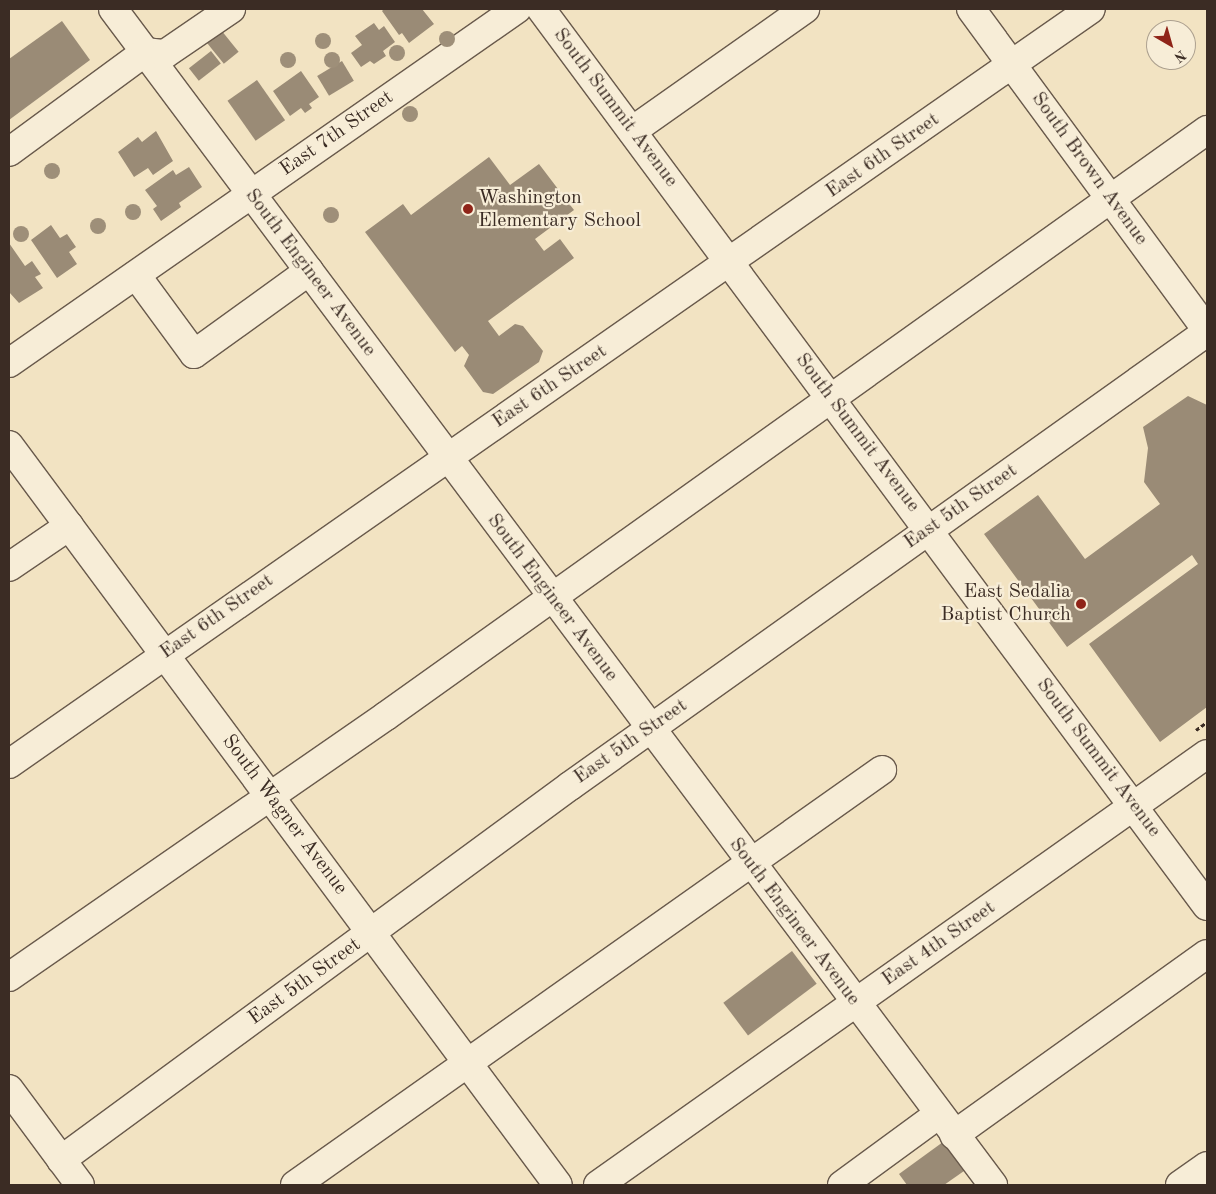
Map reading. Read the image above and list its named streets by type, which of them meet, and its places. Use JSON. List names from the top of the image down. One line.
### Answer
{"streets":{"street":["South Summit Avenue","East 7th Street","East 6th Street","South Brown Avenue","South Engineer Avenue","East 5th Street","South Wagner Avenue","East 4th Street"]},"crossings":[["South Summit Avenue","East 6th Street"],["South Summit Avenue","East 5th Street"],["South Summit Avenue","East 4th Street"],["East 7th Street","South Engineer Avenue"],["East 6th Street","South Brown Avenue"],["East 6th Street","South Engineer Avenue"],["East 6th Street","South Wagner Avenue"],["South Brown Avenue","East 5th Street"],["South Engineer Avenue","East 5th Street"],["South Engineer Avenue","East 4th Street"],["East 5th Street","South Wagner Avenue"]],"places":["Washington Elementary School","East Sedalia Baptist Church"],"north":"bottom right"}
